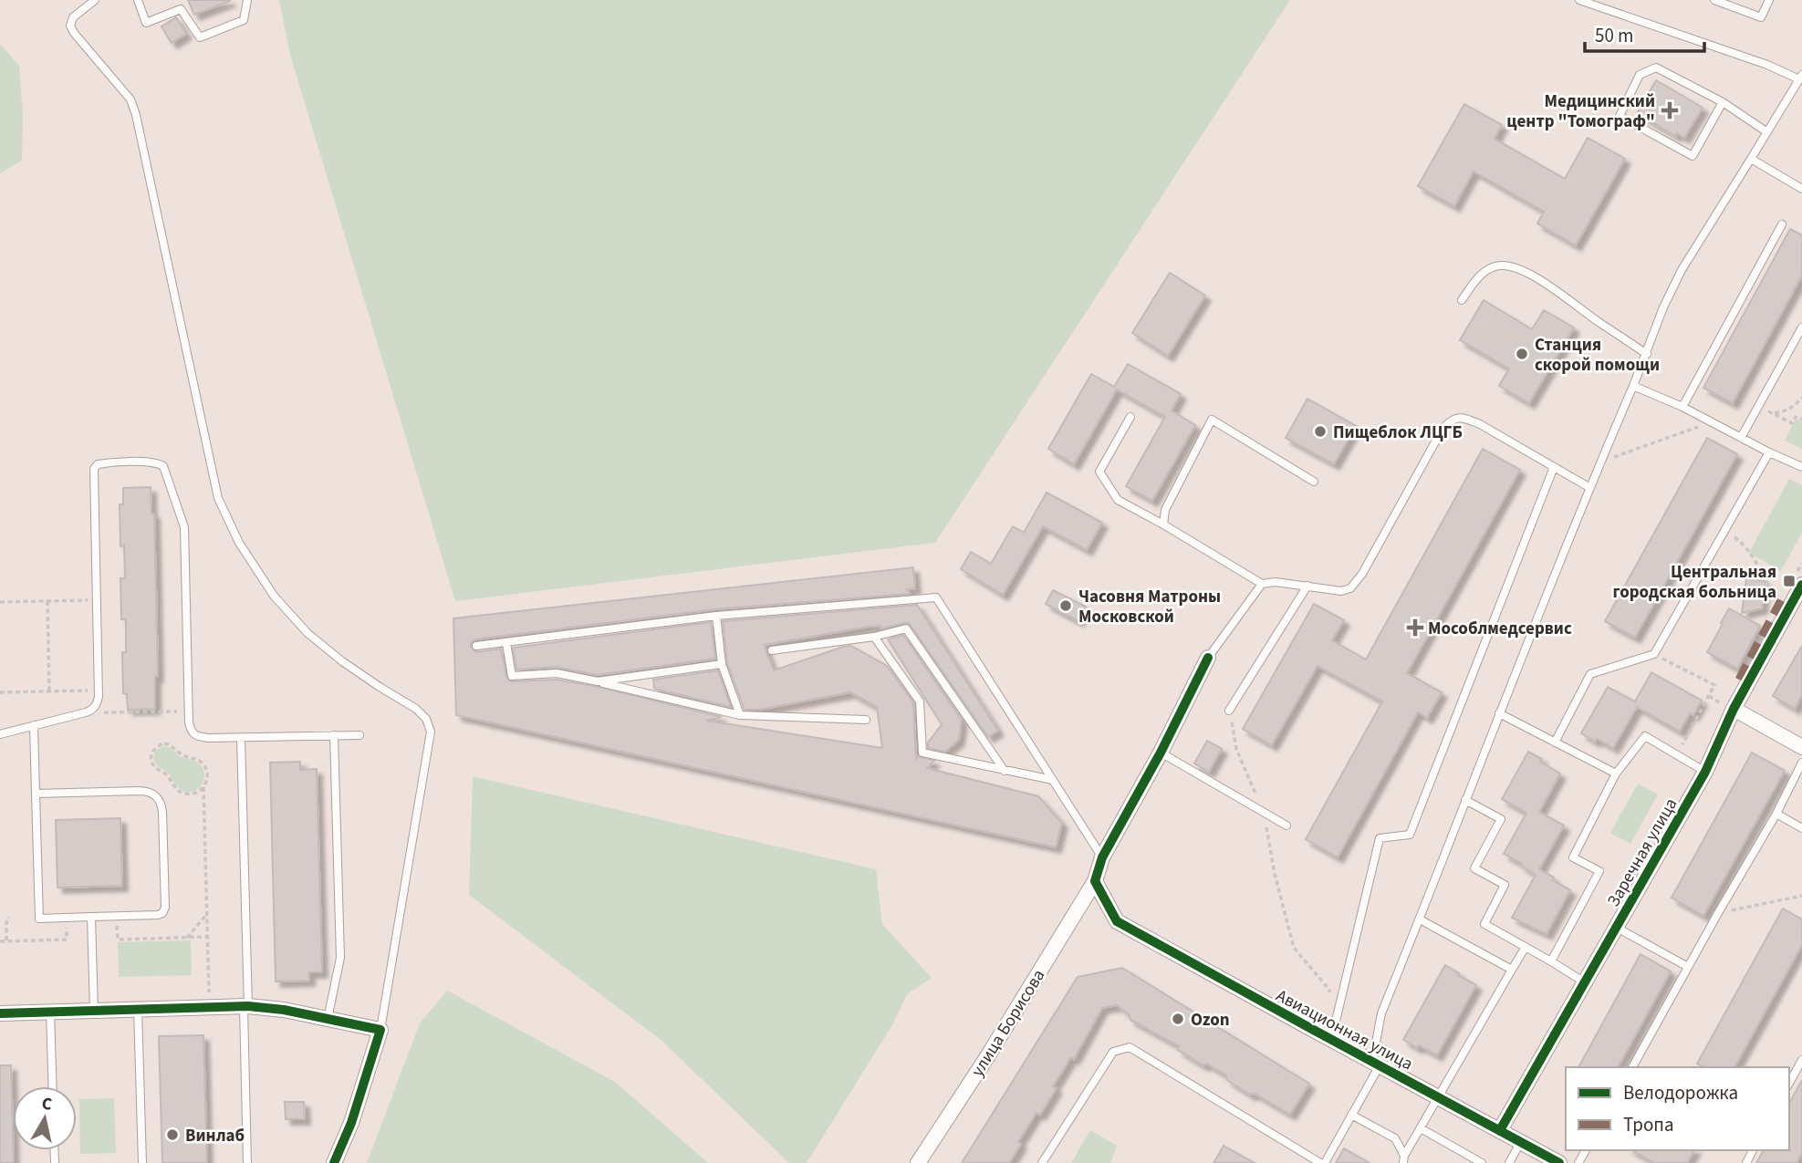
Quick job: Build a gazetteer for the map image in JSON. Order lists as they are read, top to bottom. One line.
{"streets":{"street":["Заречная улица","улица Борисова","Авиационная улица"]},"crossings":[["Заречная улица","Авиационная улица"],["улица Борисова","Авиационная улица"]],"places":{"health":["Медицинский центр \"Томограф\"","Мособлмедсервис"],"other":["Станция скорой помощи","Пищеблок ЛЦГБ","Часовня Матроны Московской","Ozon","Винлаб"],"transit":["Центральная городская больница"]},"legend":["Велодорожка","Тропа"],"scale_bar":"50 m","north":"top"}
